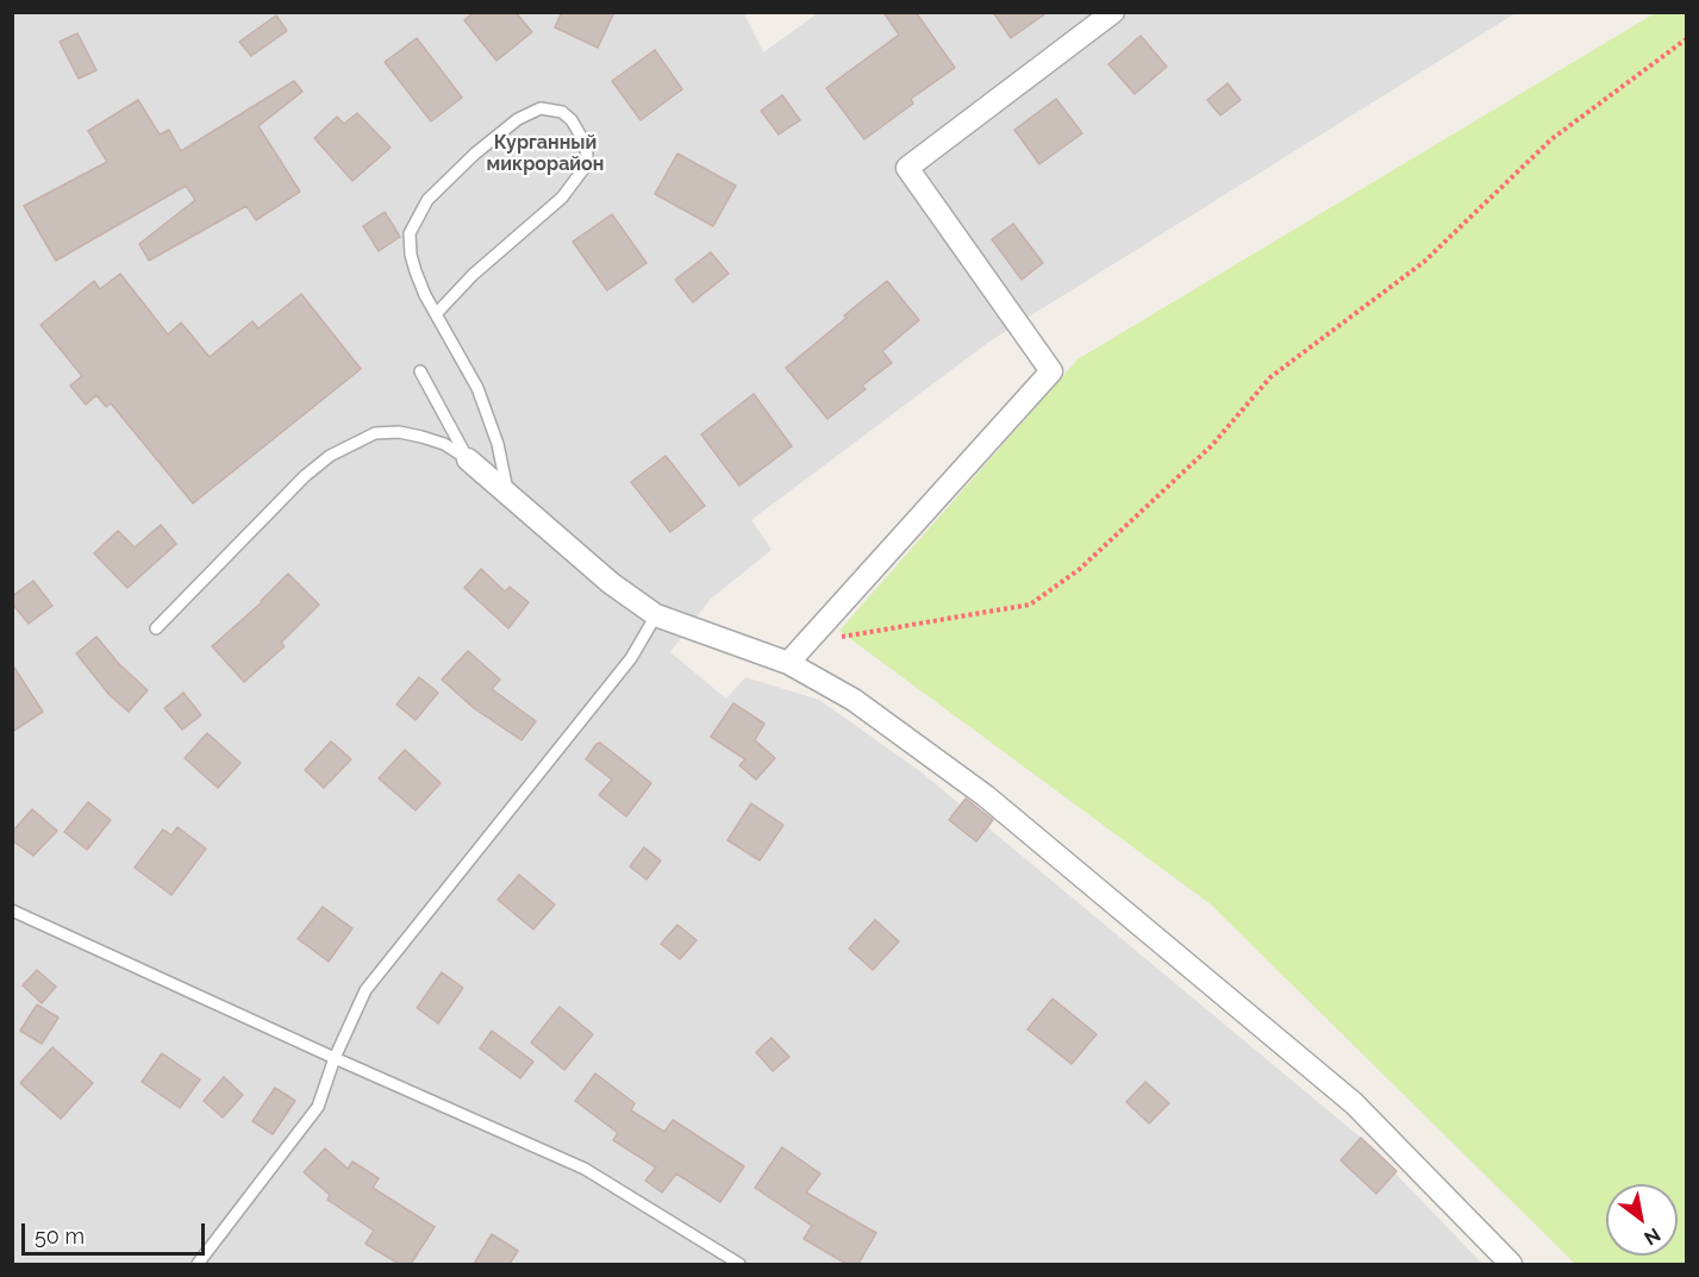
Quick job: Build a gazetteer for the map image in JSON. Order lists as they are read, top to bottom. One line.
{"districts":["Курганный микрорайон"],"scale_bar":"50 m","north":"bottom right"}
